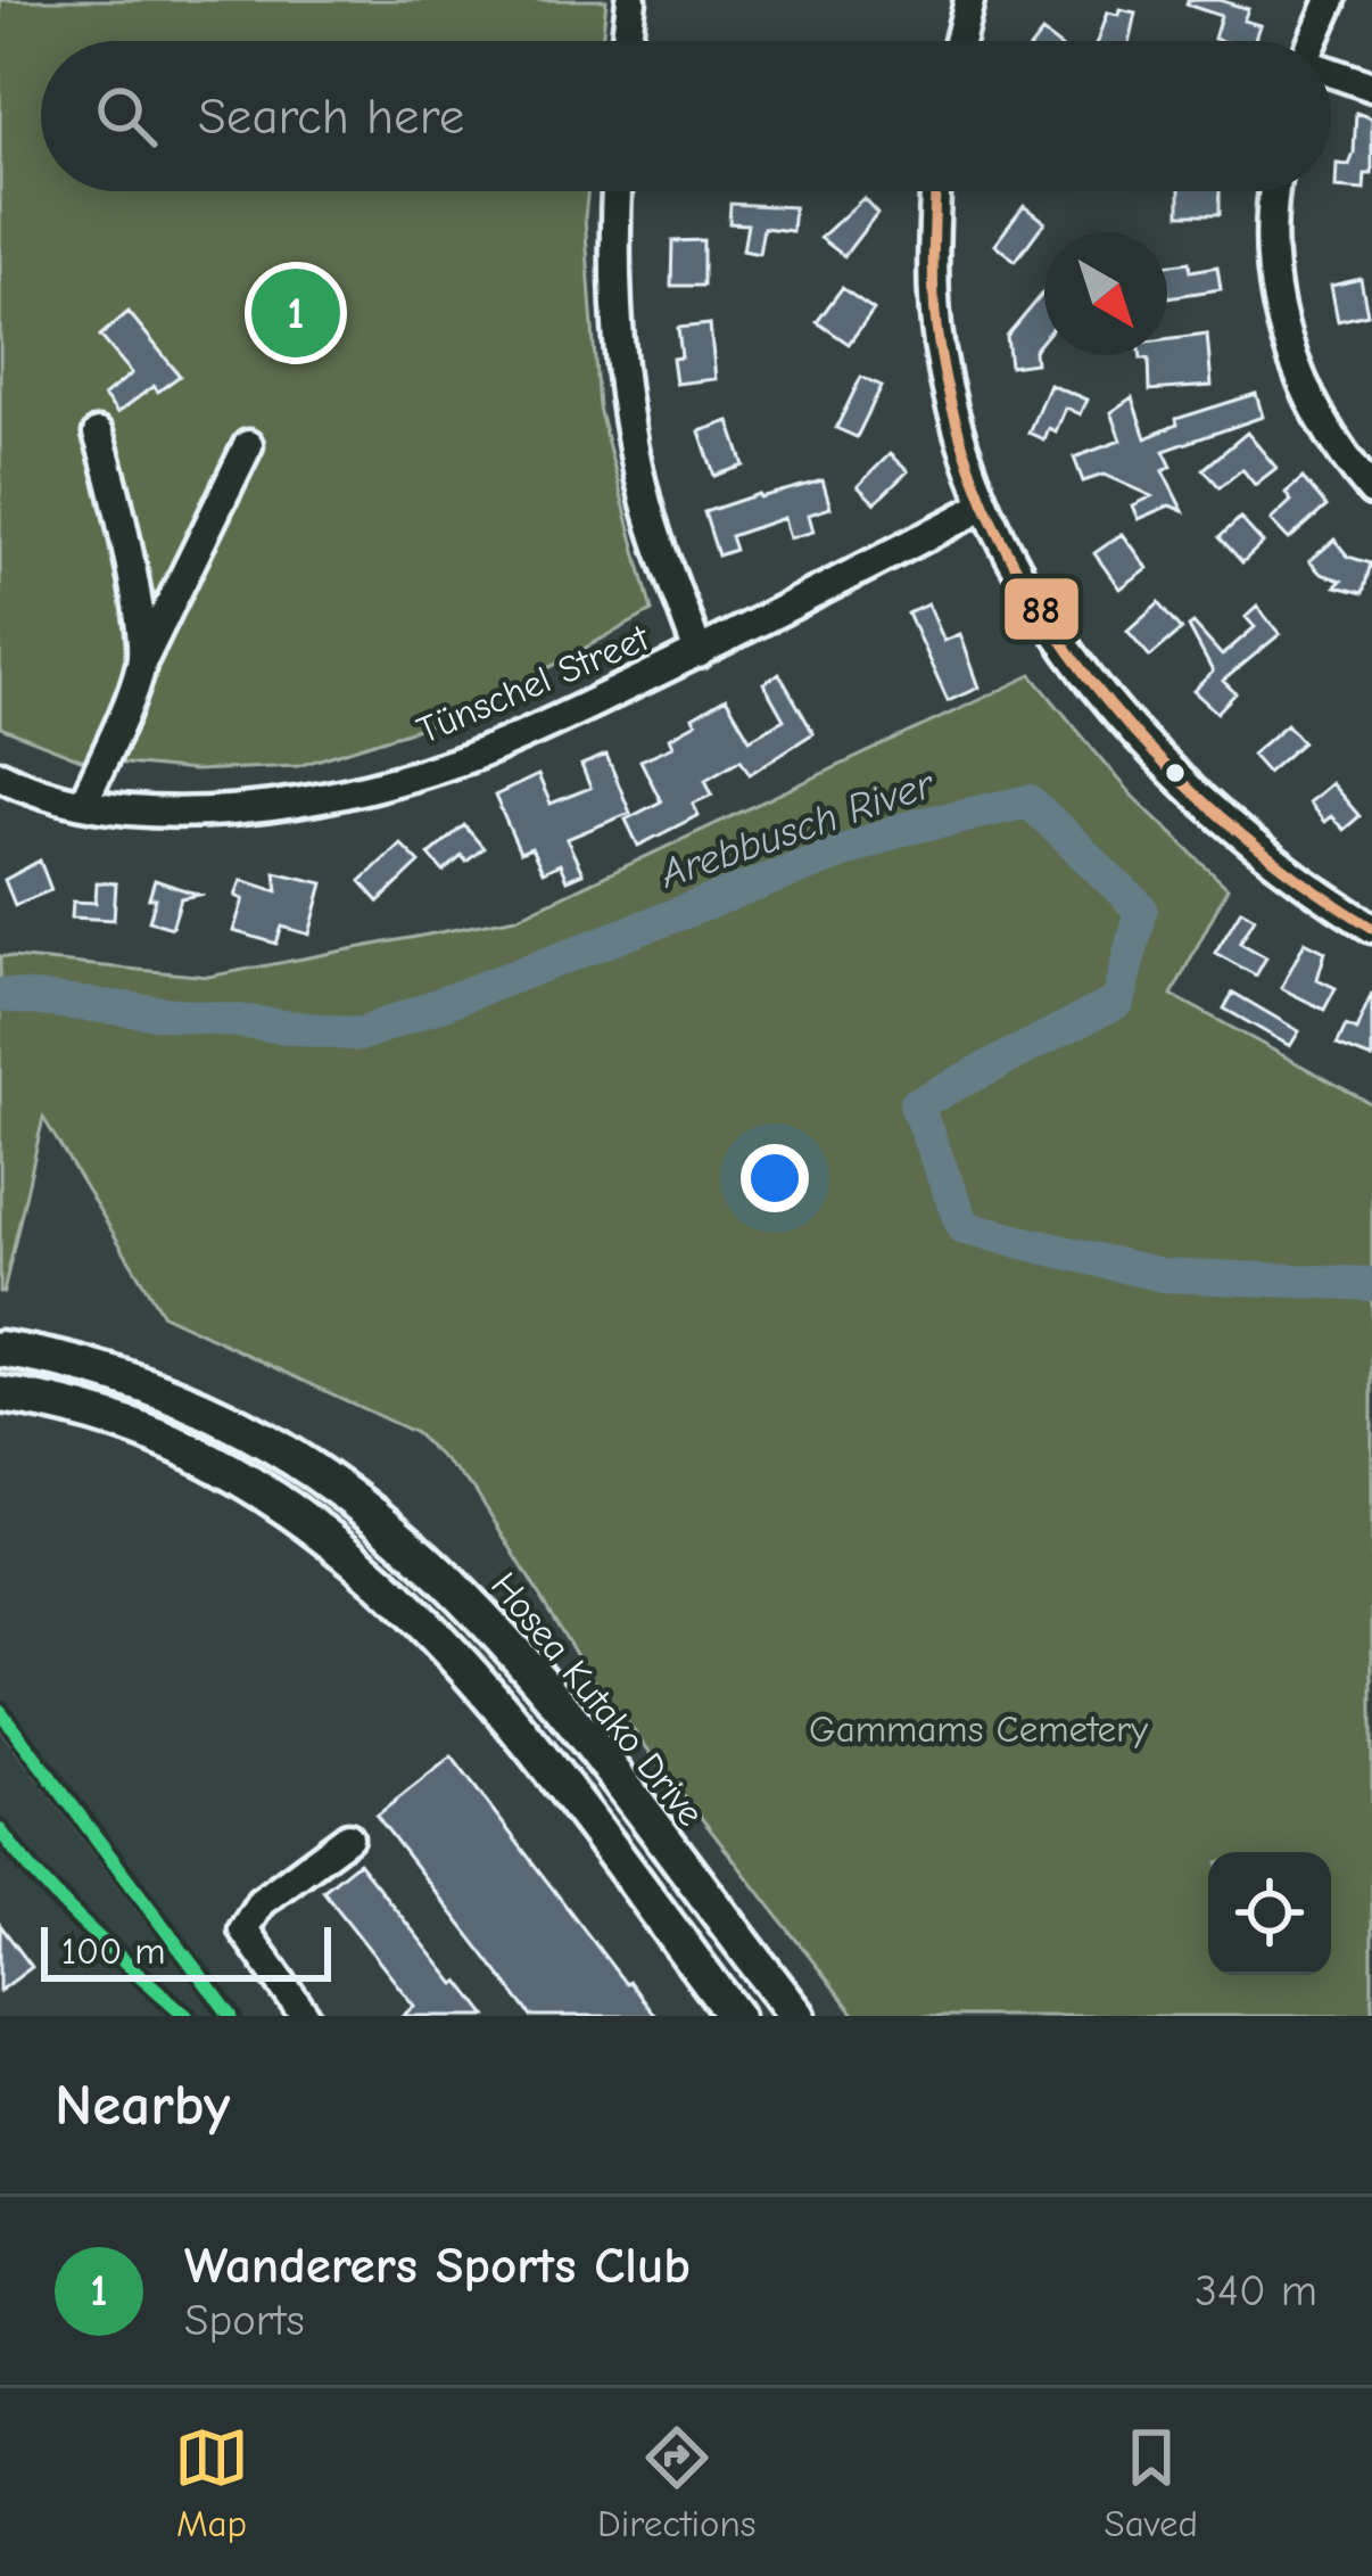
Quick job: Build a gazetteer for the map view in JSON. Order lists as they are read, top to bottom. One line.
{"streets":{"main road":["Hosea Kutako Drive"],"street":["Tünschel Street"]},"water":["Arebbusch River"],"parks":["Gammams Cemetery"],"lines":["transit line 88"],"scale_bar":"100 m","north":"bottom right","page":{"search":"Search here","pins":"1","scale":"100 m","heading":"Nearby","list":[{"mark":"1","name":"Wanderers Sports Club","note":"Sports","value":"340 m"}],"nav":["Map","Directions","Saved"]}}
